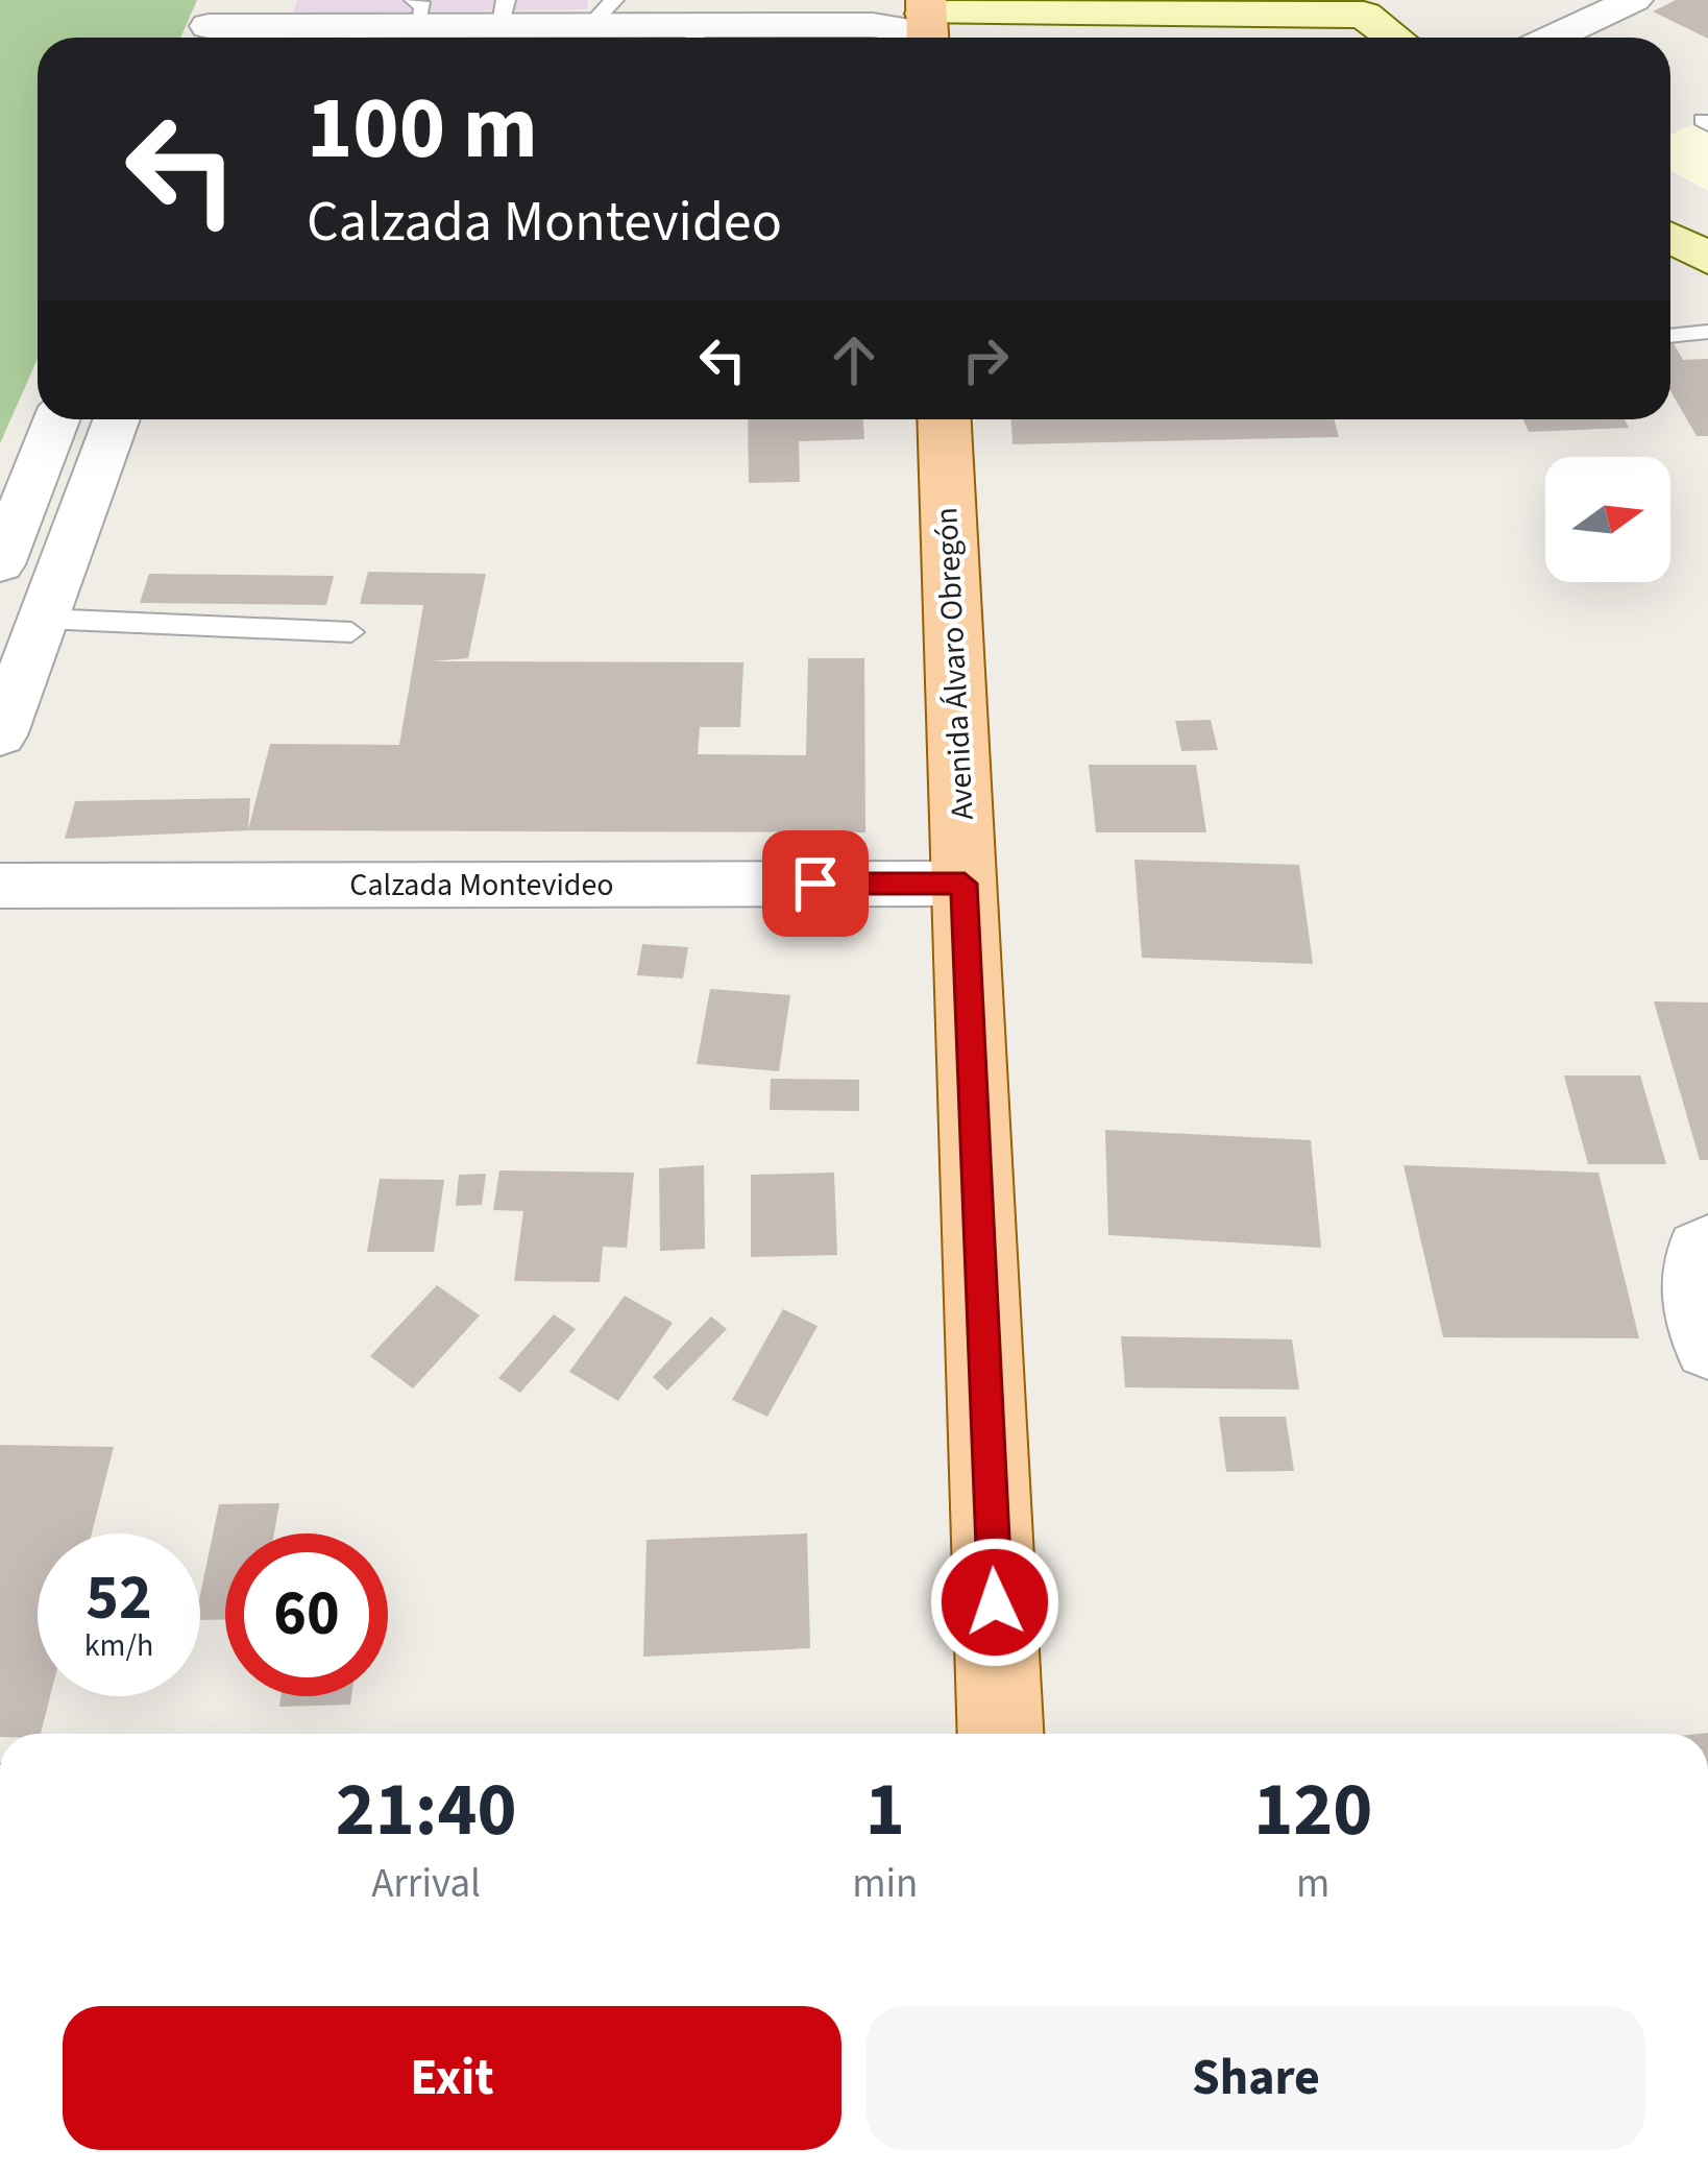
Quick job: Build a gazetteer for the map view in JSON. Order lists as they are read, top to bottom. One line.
{"streets":{"main road":["Avenida Álvaro Obregón"],"street":["Calzada Montevideo"]},"crossings":[["Avenida Álvaro Obregón","Calzada Montevideo"]],"north":"right","page":{"turn":["100 m","Calzada Montevideo"],"speed":"52 km/h","limit":"60","eta":["21:40","Arrival","1","min","120","m"],"buttons":["Exit","Share"]}}
